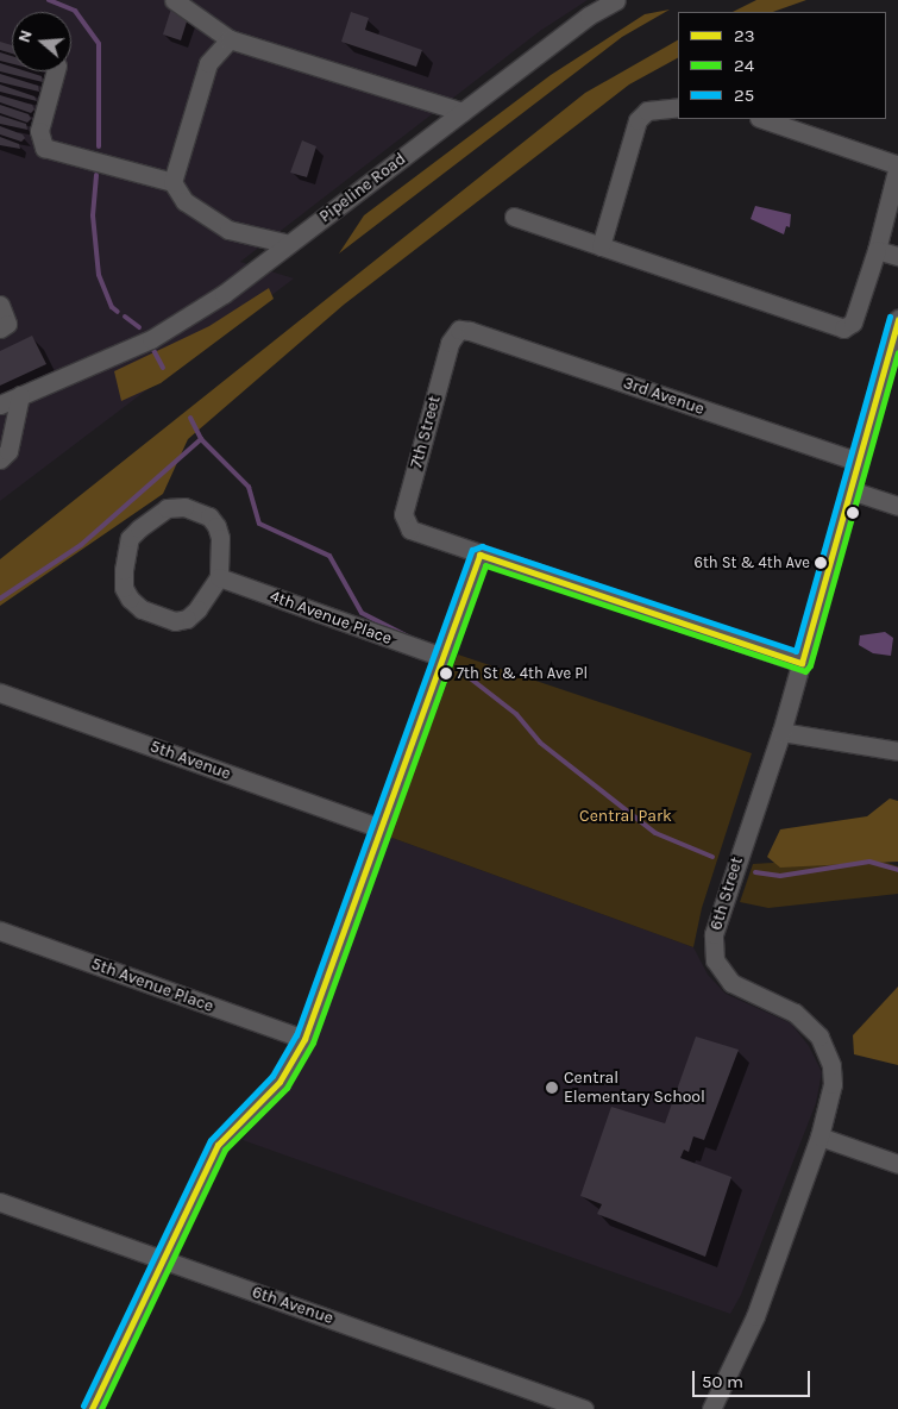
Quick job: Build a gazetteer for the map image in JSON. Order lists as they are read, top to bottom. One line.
{"streets":{"street":["Pipeline Road","3rd Avenue","7th Street","4th Avenue Place","5th Avenue","6th Street","5th Avenue Place","6th Avenue"]},"crossings":[["3rd Avenue","7th Street"],["3rd Avenue","6th Street"]],"parks":["Central Park"],"places":["6th St & 4th Ave","7th St & 4th Ave Pl","Central Elementary School"],"lines":["transit line 25","transit line 23","transit line 24"],"legend":["23","24","25"],"scale_bar":"50 m","north":"left"}
